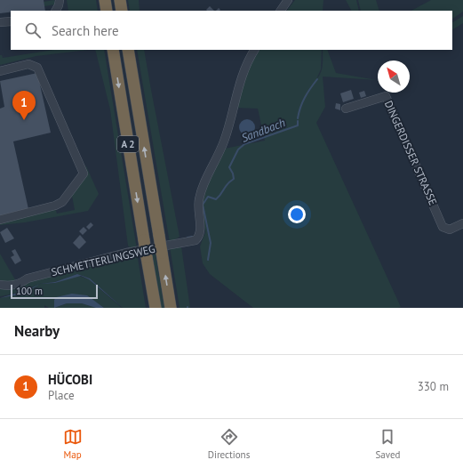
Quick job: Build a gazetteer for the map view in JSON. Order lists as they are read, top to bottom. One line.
{"streets":{"highway":["A 2"],"street":["DINGERDISSER STRASSE","SCHMETTERLINGSWEG"]},"water":["Sandbach"],"scale_bar":"100 m","north":"top left","page":{"search":"Search here","pins":"1","scale":"100 m","heading":"Nearby","list":[{"mark":"1","name":"HÜCOBI","note":"Place","value":"330 m"}],"nav":["Map","Directions","Saved"]}}
